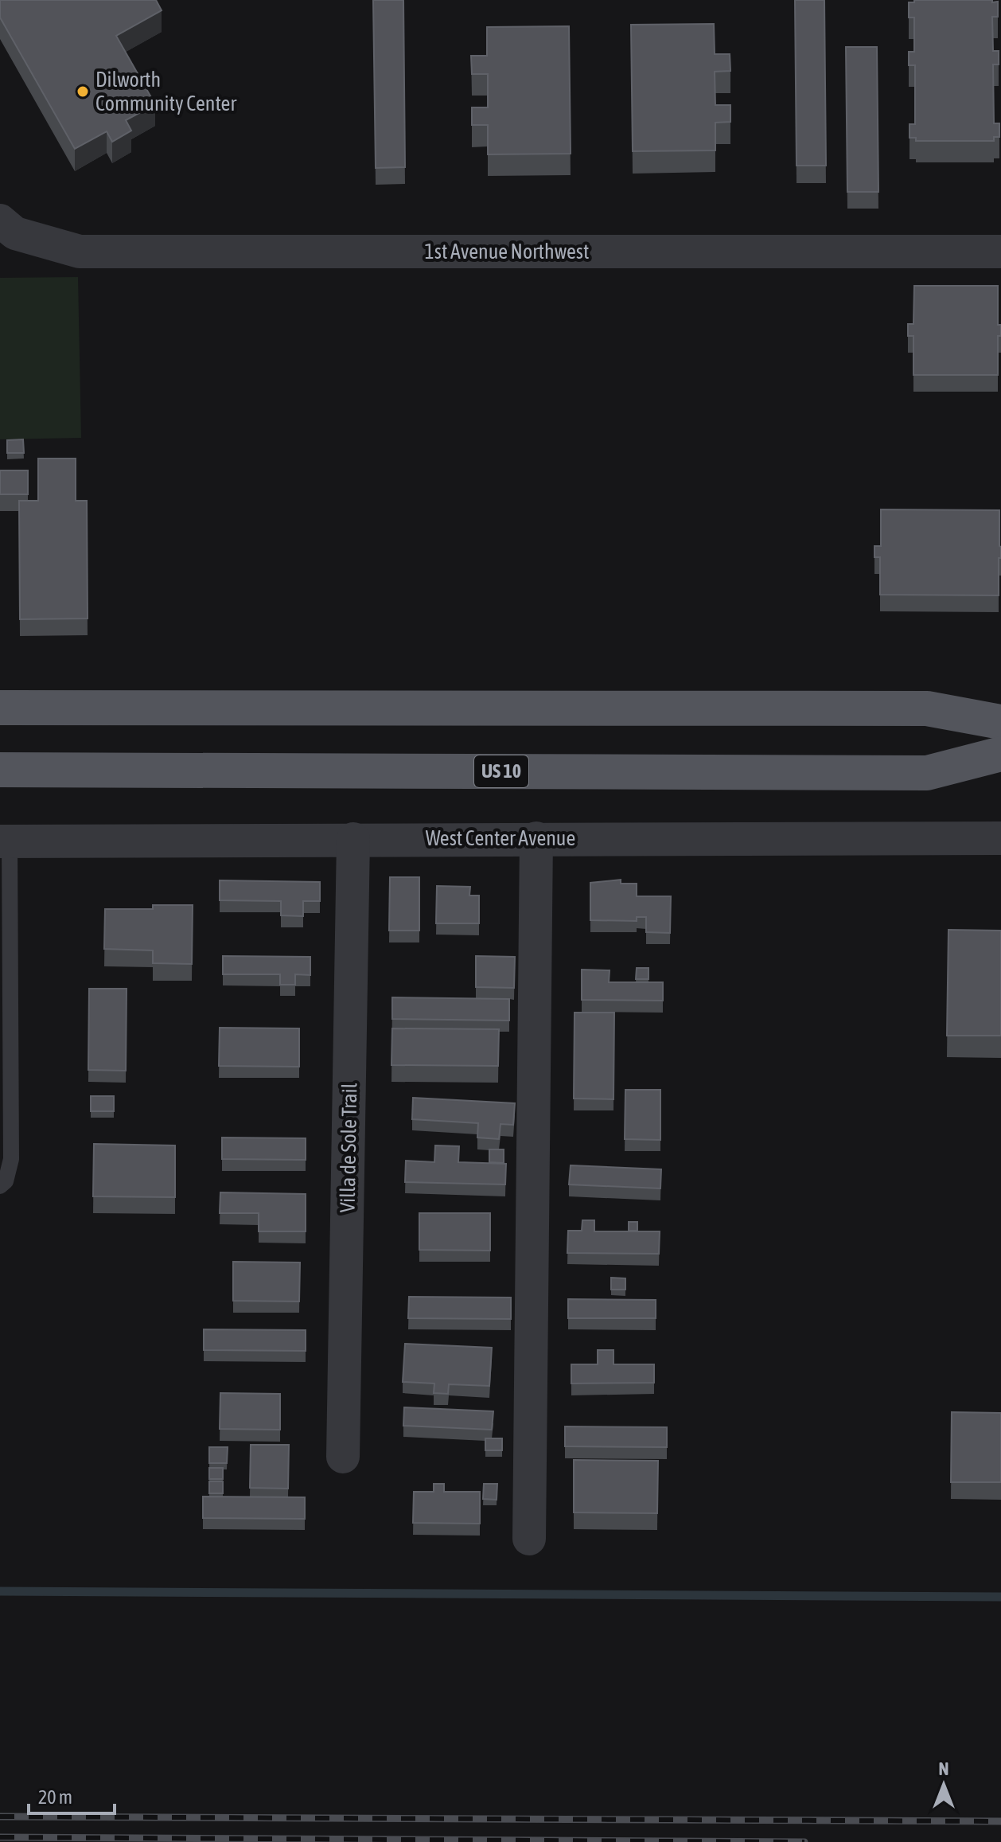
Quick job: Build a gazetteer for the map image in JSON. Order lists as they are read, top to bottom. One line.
{"streets":{"main road":["US 10"],"street":["1st Avenue Northwest","West Center Avenue","Villa de Sole Trail"]},"crossings":[["West Center Avenue","Villa de Sole Trail"]],"places":["Dilworth Community Center"],"scale_bar":"20 m","north":"top"}
